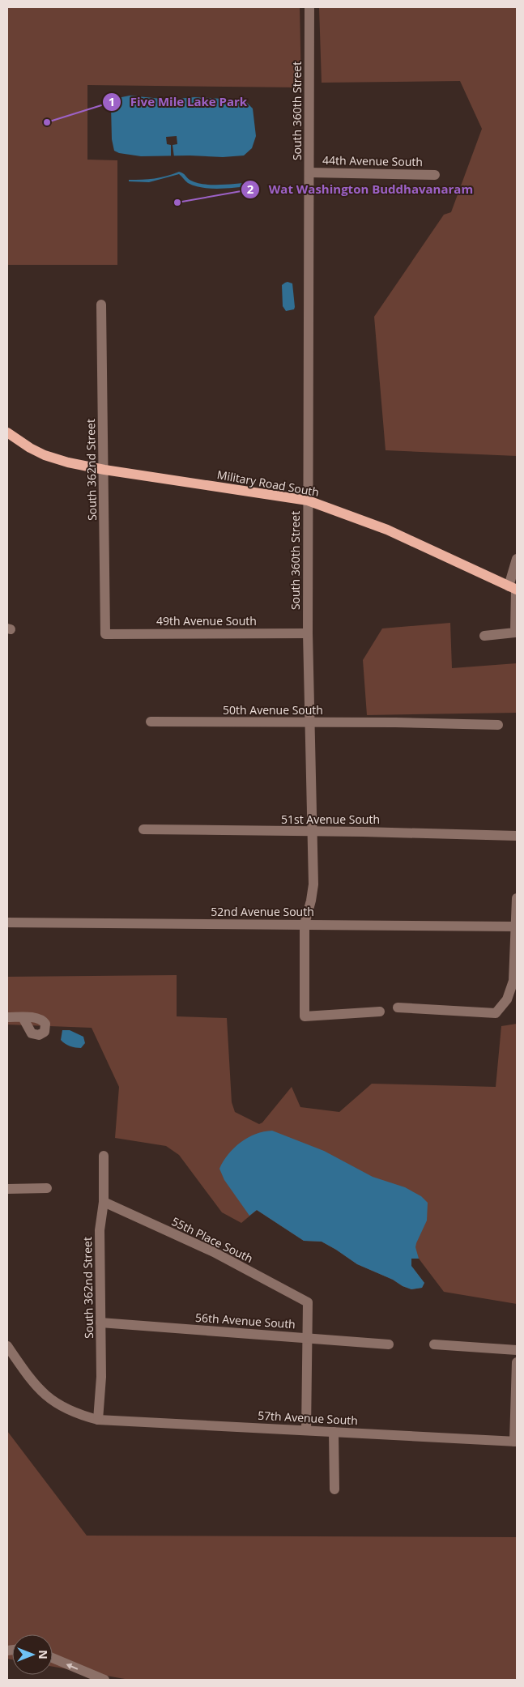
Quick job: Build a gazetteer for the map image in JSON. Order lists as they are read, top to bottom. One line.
{"streets":{"main road":["Military Road South"],"street":["South 360th Street","44th Avenue South","South 362nd Street","49th Avenue South","50th Avenue South","51st Avenue South","52nd Avenue South","55th Place South","56th Avenue South","57th Avenue South"]},"crossings":[["South 360th Street","44th Avenue South"],["South 360th Street","Military Road South"],["South 360th Street","49th Avenue South"],["South 360th Street","50th Avenue South"],["South 360th Street","51st Avenue South"],["South 360th Street","52nd Avenue South"],["South 362nd Street","Military Road South"],["South 362nd Street","49th Avenue South"],["South 362nd Street","55th Place South"],["South 362nd Street","56th Avenue South"],["South 362nd Street","57th Avenue South"],["55th Place South","56th Avenue South"]],"places":["Five Mile Lake Park","Wat Washington Buddhavanaram"],"north":"right"}
